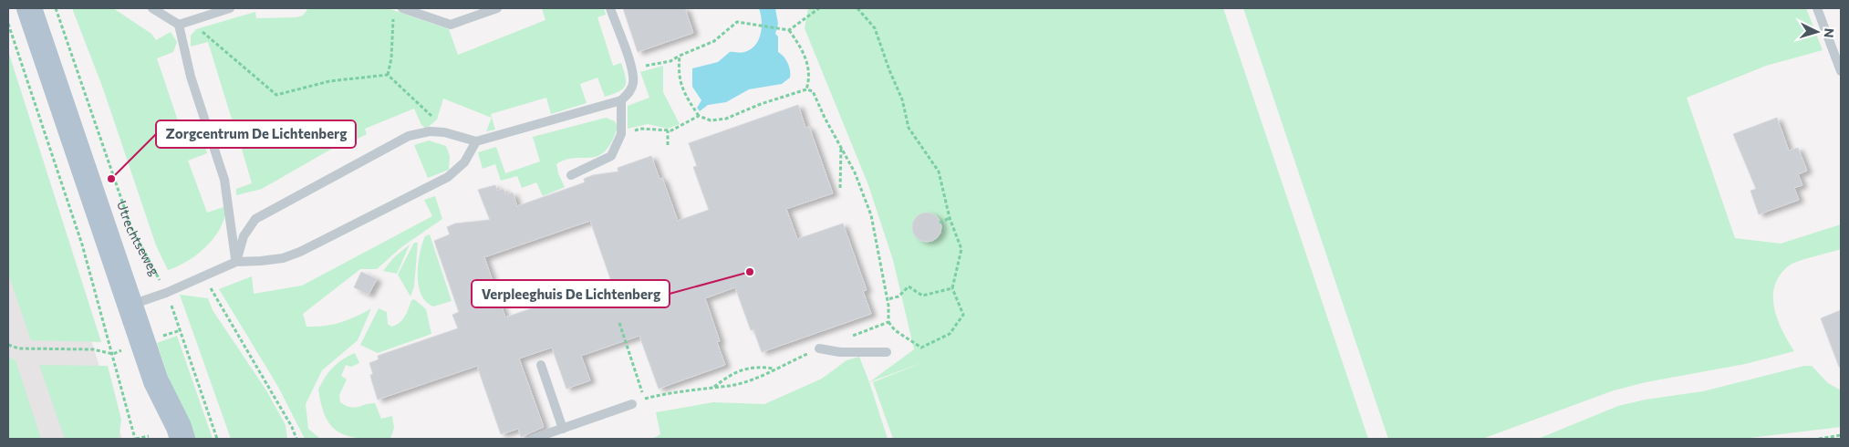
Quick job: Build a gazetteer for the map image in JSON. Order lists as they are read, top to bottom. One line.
{"streets":{"main road":["Utrechtseweg"]},"places":["Zorgcentrum De Lichtenberg","Verpleeghuis De Lichtenberg"],"north":"right"}
